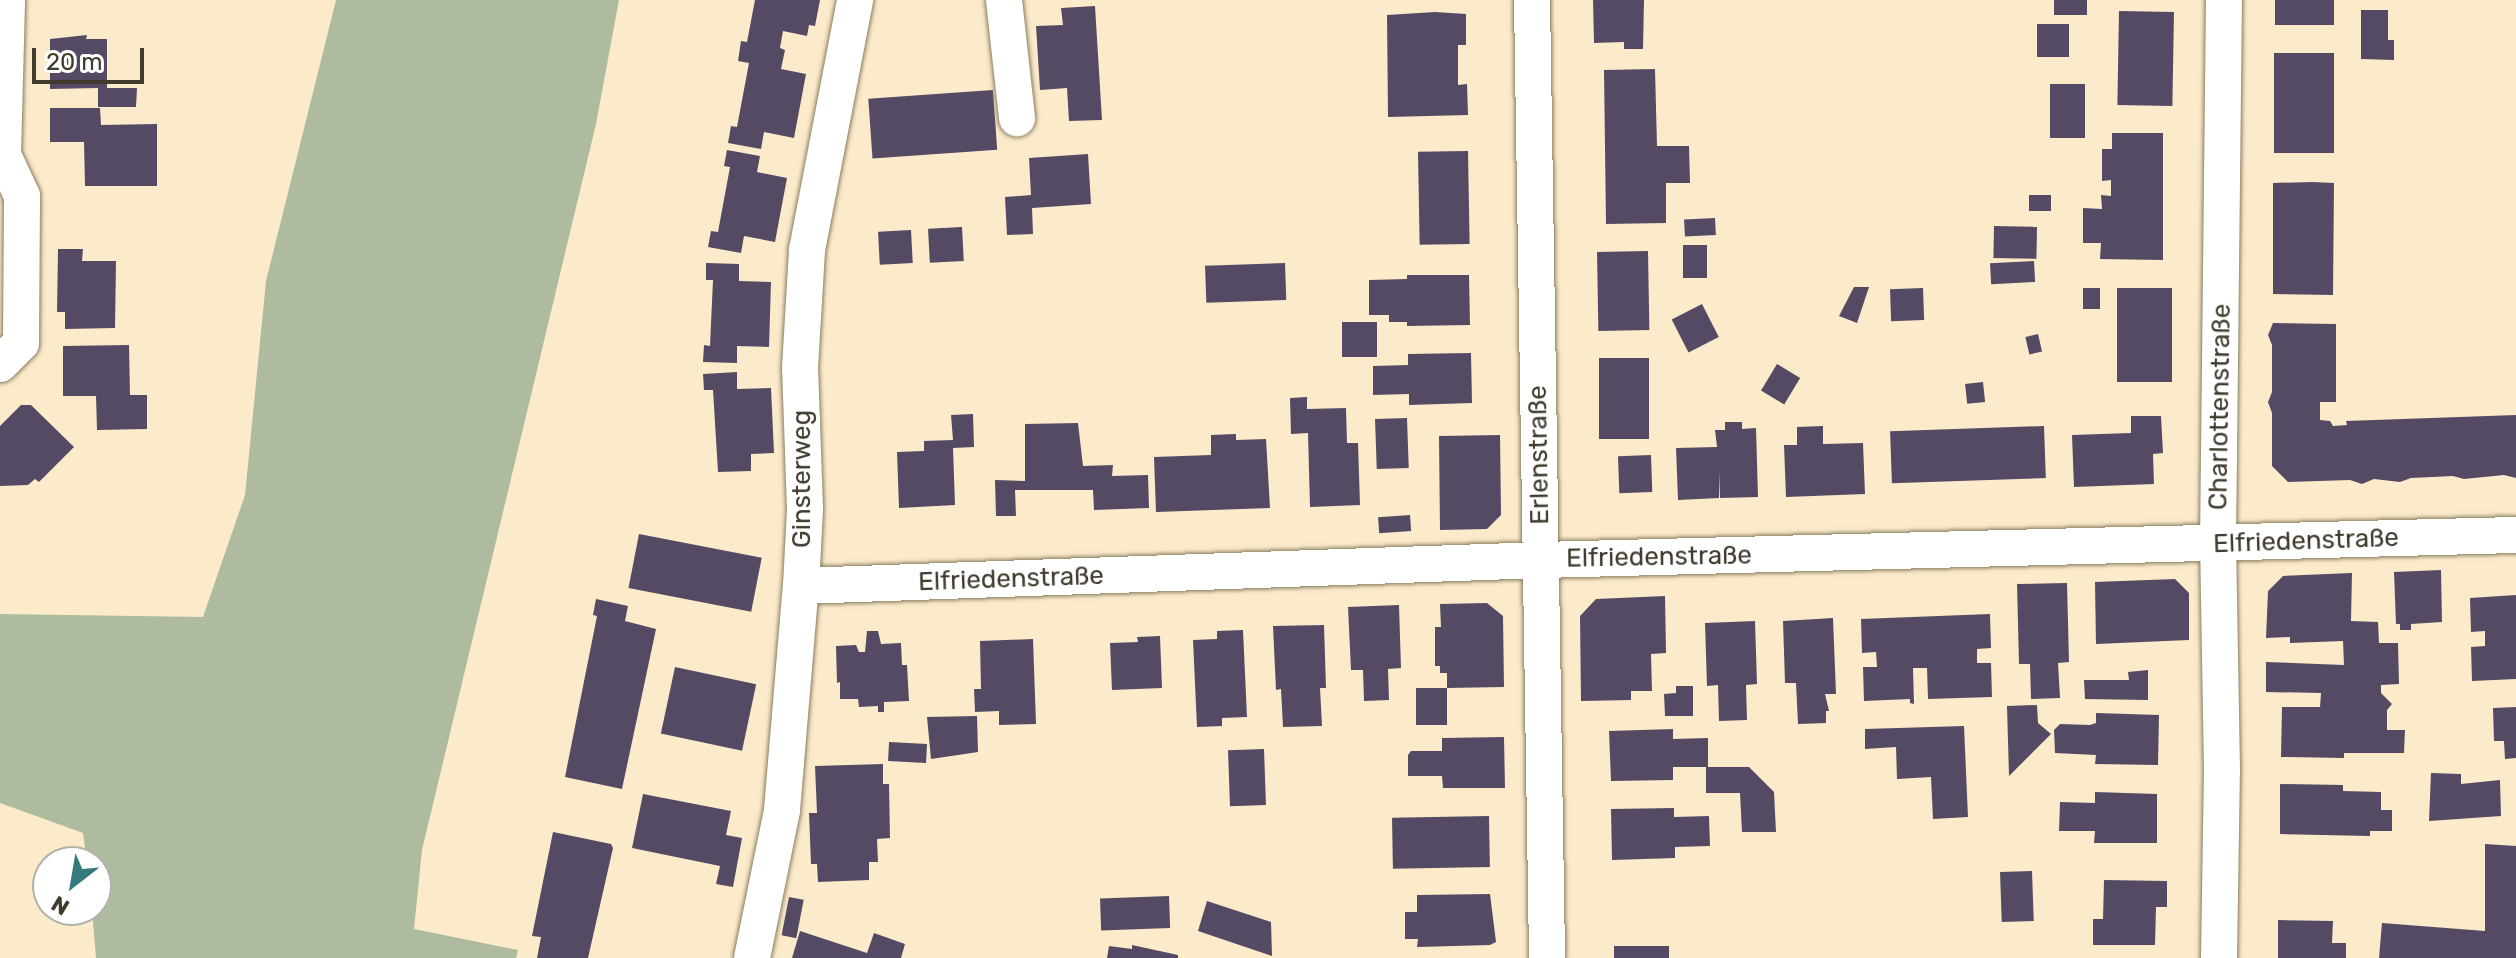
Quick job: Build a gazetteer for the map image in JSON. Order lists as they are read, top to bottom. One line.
{"streets":{"street":["Charlottenstraße","Erlenstraße","Ginsterweg","Elfriedenstraße"]},"crossings":[["Charlottenstraße","Elfriedenstraße"],["Erlenstraße","Elfriedenstraße"],["Ginsterweg","Elfriedenstraße"]],"scale_bar":"20 m","north":"bottom left"}
